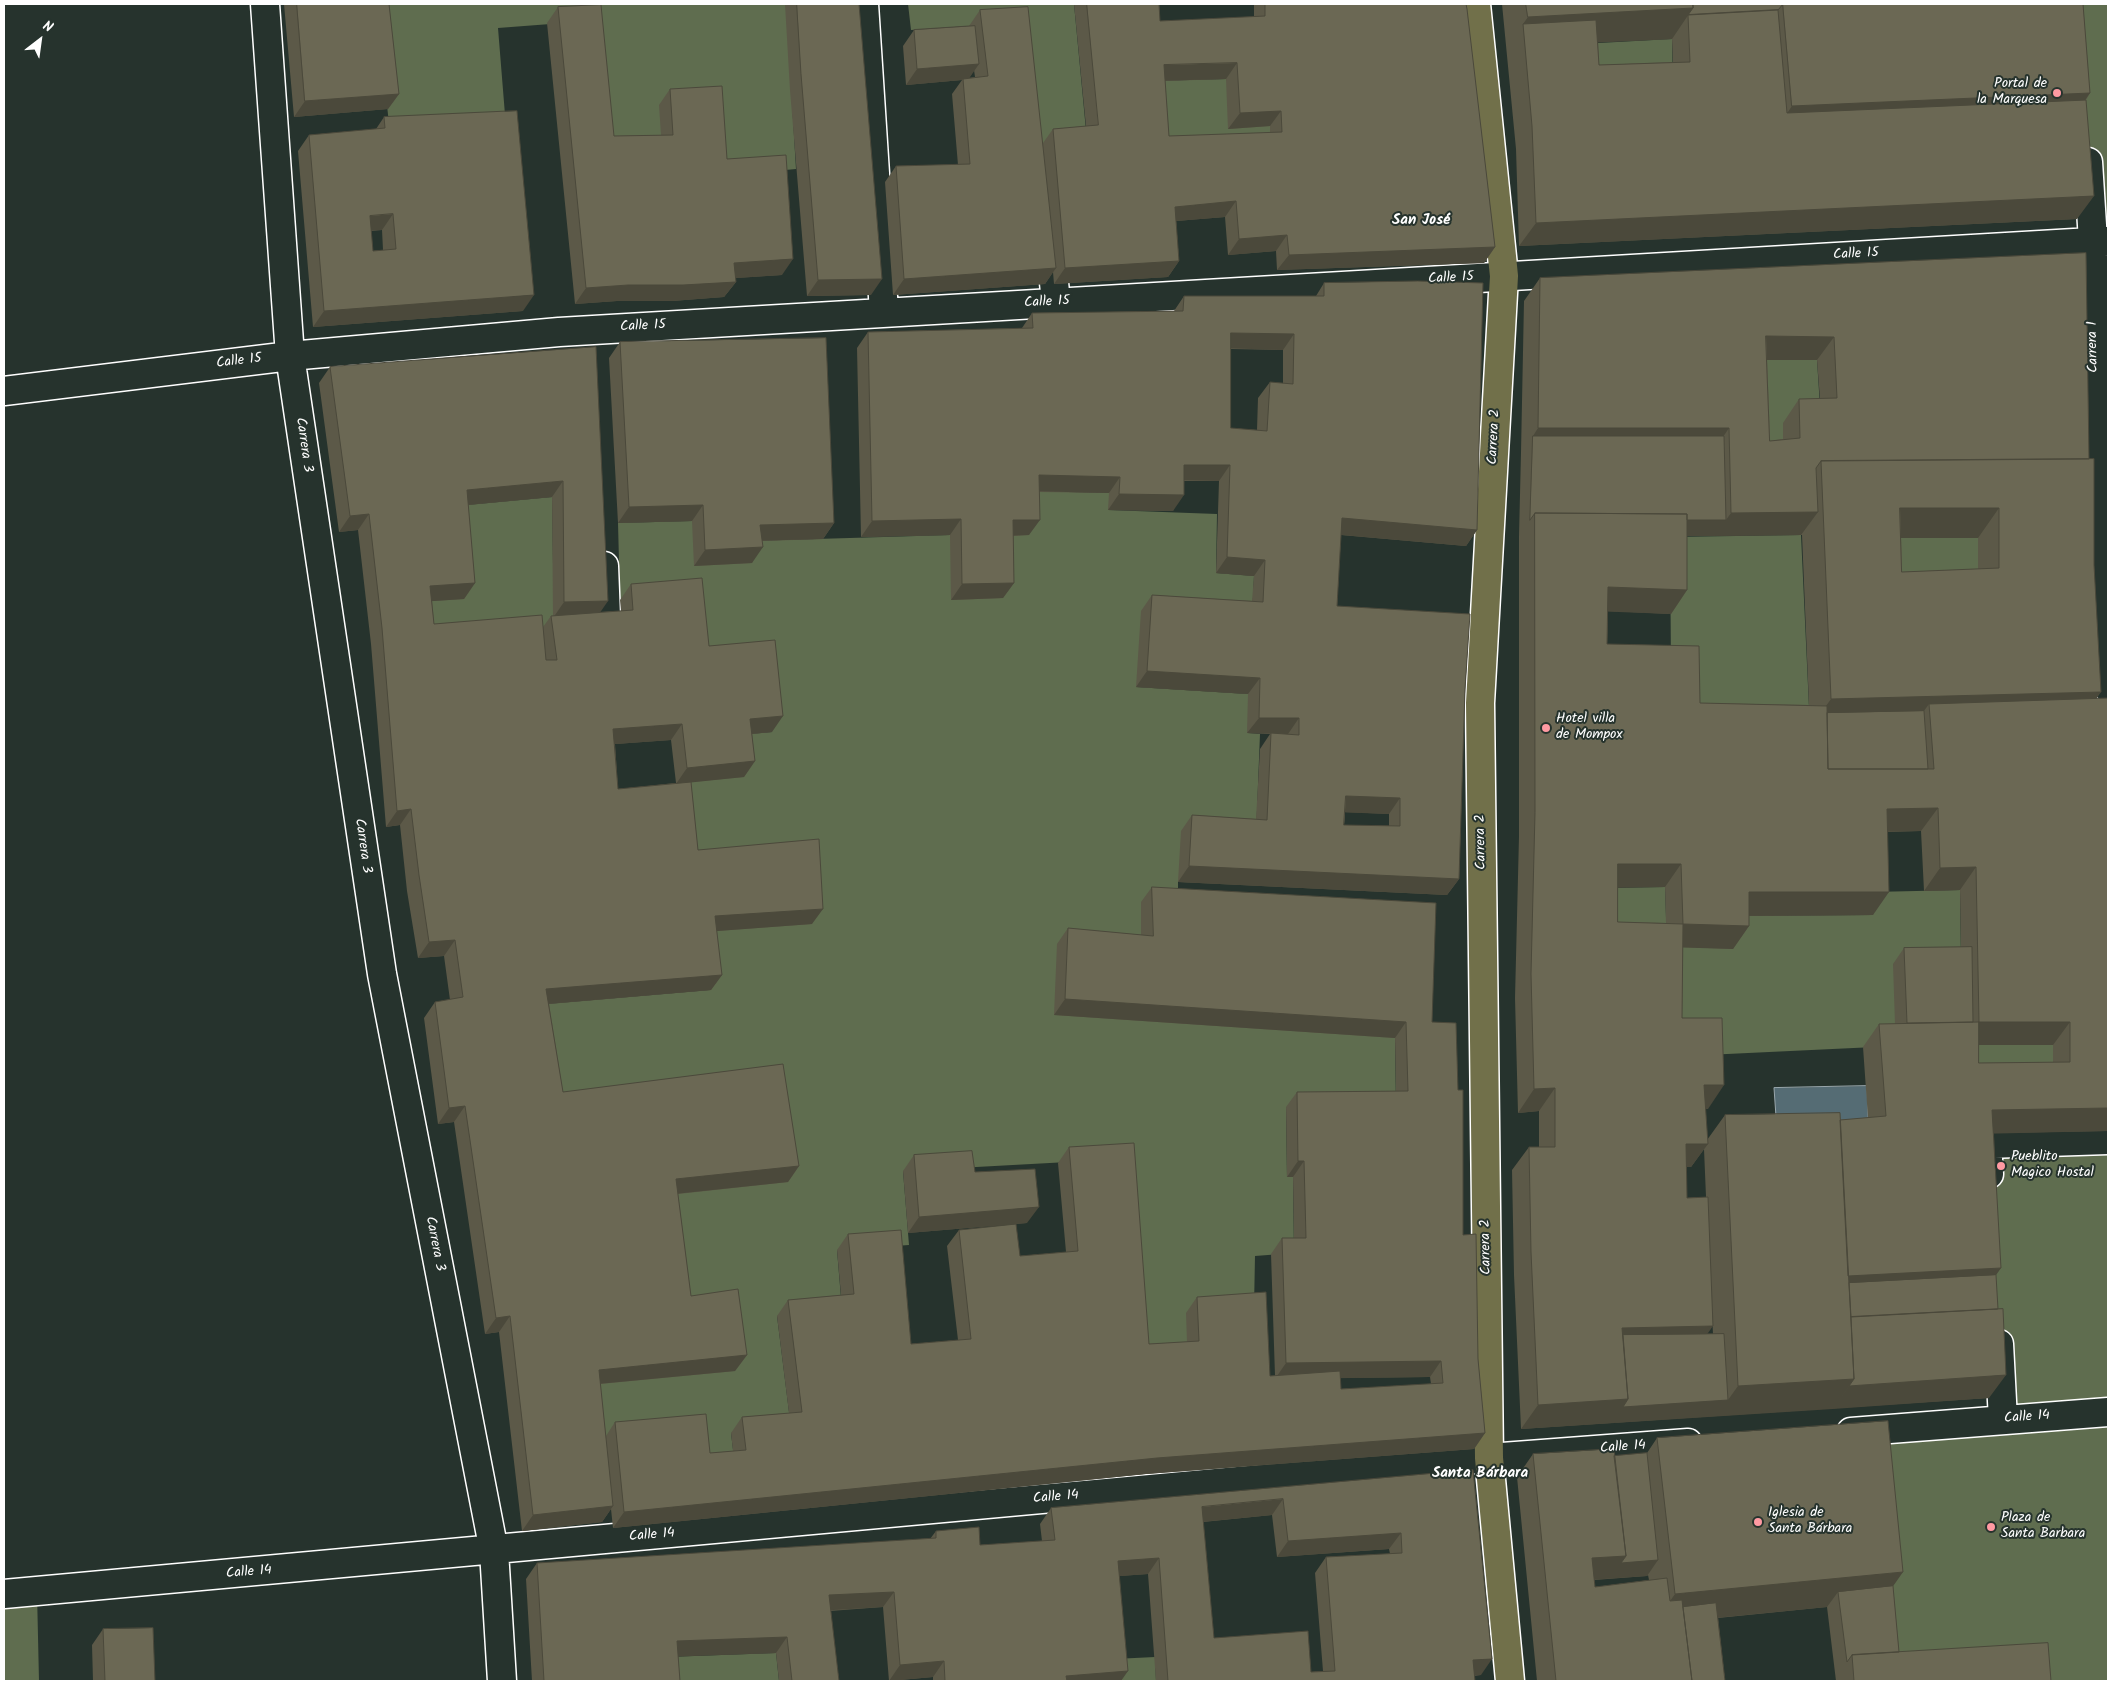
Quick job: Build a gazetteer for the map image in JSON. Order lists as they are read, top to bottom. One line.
{"streets":{"main road":["Carrera 2"],"street":["Calle 15","Carrera 1","Carrera 3","Calle 14"]},"crossings":[["Calle 15","Carrera 1"],["Calle 15","Carrera 2"],["Calle 15","Carrera 3"],["Carrera 2","Calle 14"],["Carrera 3","Calle 14"]],"districts":["San José","Santa Bárbara"],"places":["Portal de la Marquesa","Hotel villa de Mompox","Pueblito Magico Hostal","Iglesia de Santa Bárbara","Plaza de Santa Barbara"],"north":"top right"}
